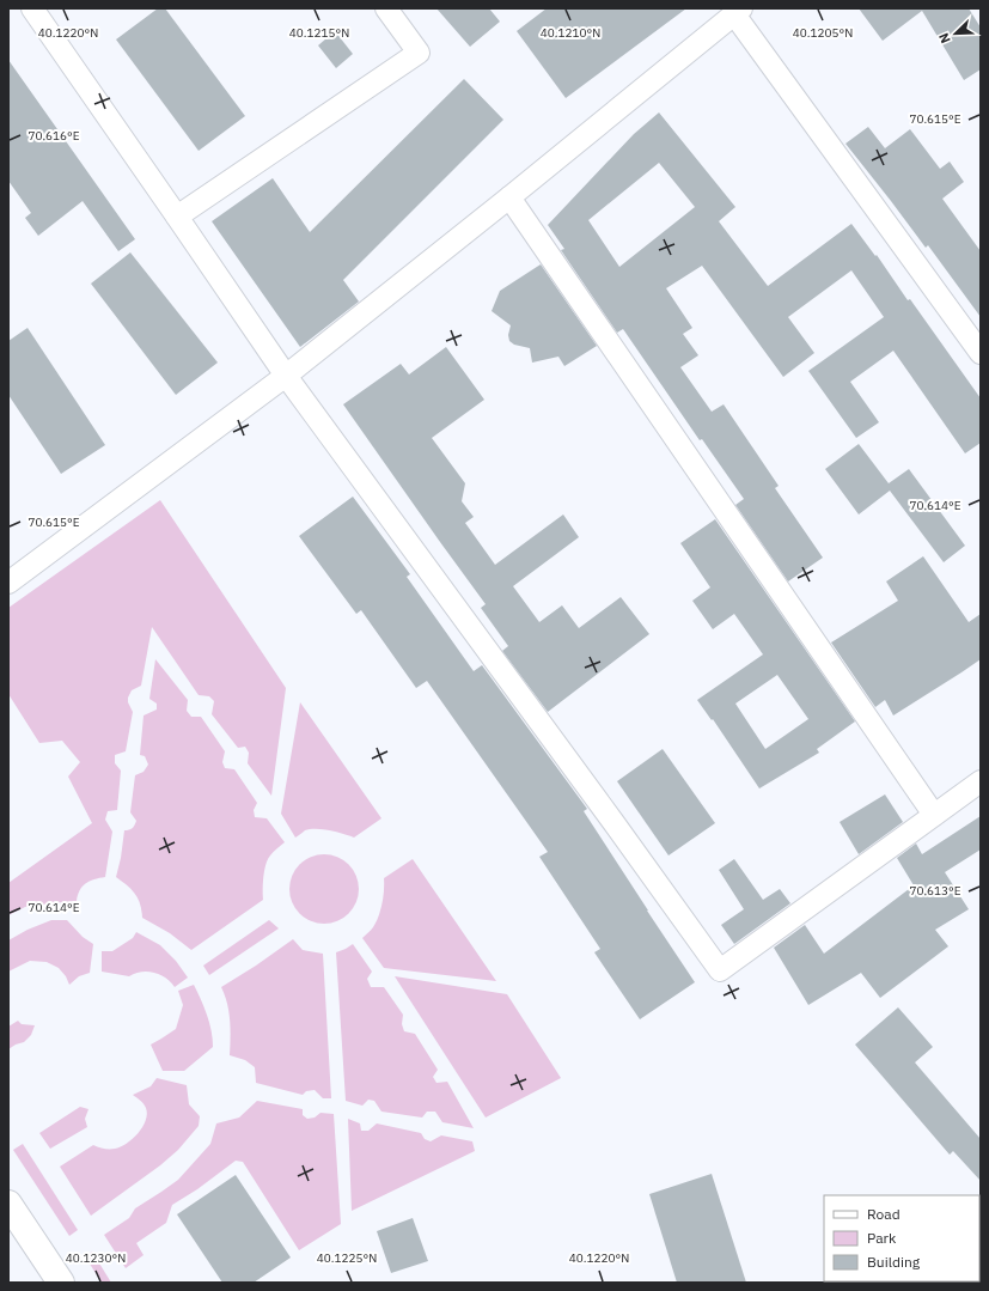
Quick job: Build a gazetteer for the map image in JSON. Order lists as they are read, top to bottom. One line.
{"legend":["Road","Park","Building"],"north":"bottom left","coordinates":["40.1220°N","40.1215°N","40.1210°N","40.1205°N","70.615°E","70.616°E","70.614°E","70.613°E","40.1230°N","40.1225°N"]}
